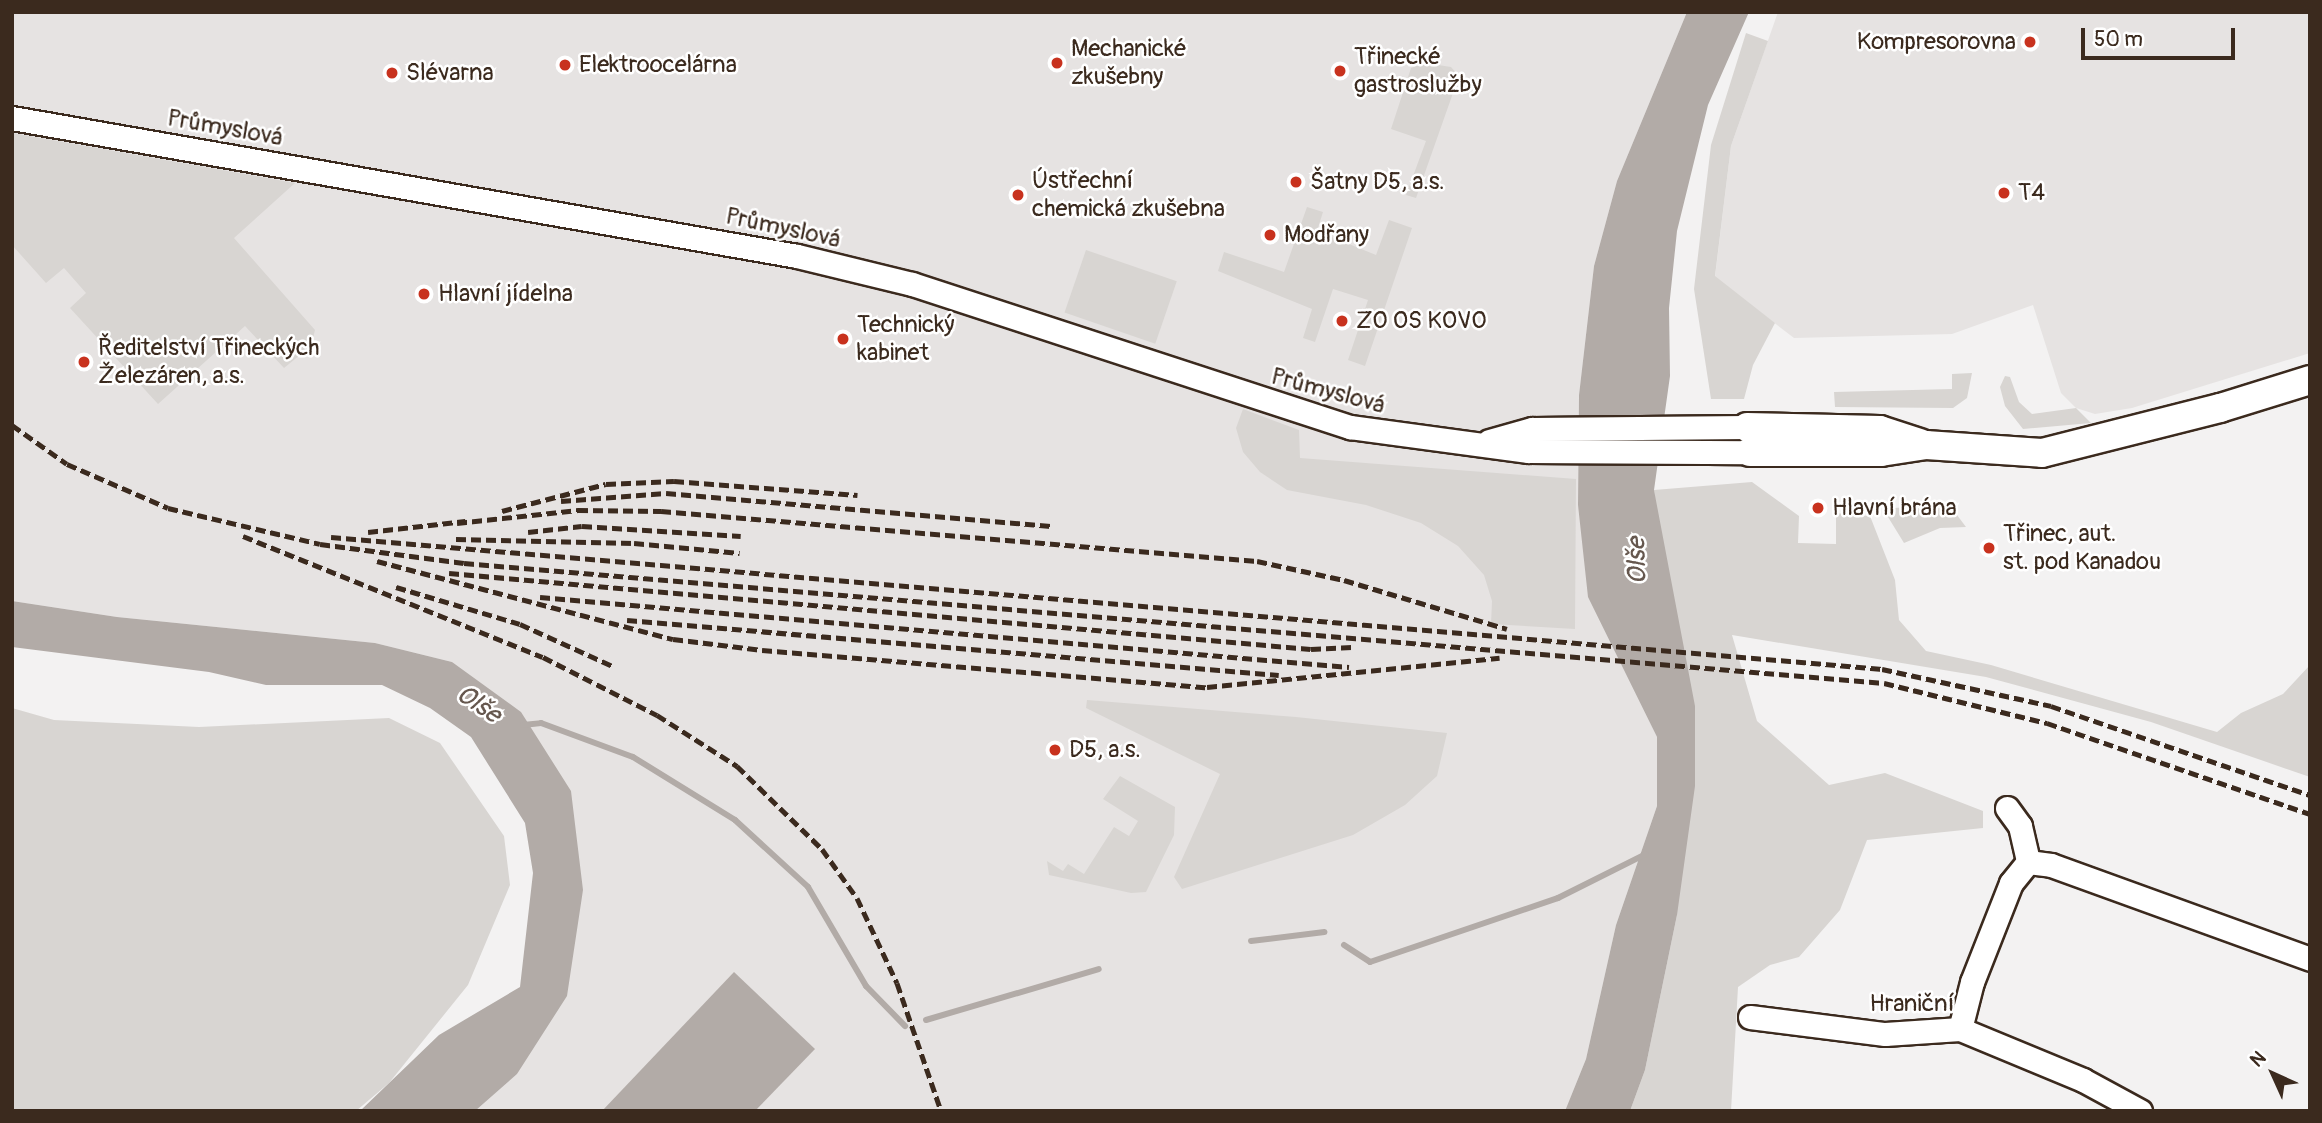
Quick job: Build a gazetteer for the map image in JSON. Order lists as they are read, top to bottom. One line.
{"streets":{"street":["Průmyslová","Hraniční"]},"water":["Olše"],"places":["Kompresorovna","Mechanické zkušebny","Elektroocelárna","Třinecké gastroslužby","Slévarna","Šatny D5, a.s.","T4","Ústřechní chemická zkušebna","Modřany","Hlavní jídelna","ZO OS KOVO","Technický kabinet","Ředitelství Třineckých Železáren, a.s.","Hlavní brána","Třinec, aut. st. pod Kanadou","D5, a.s."],"scale_bar":"50 m","north":"top left"}
